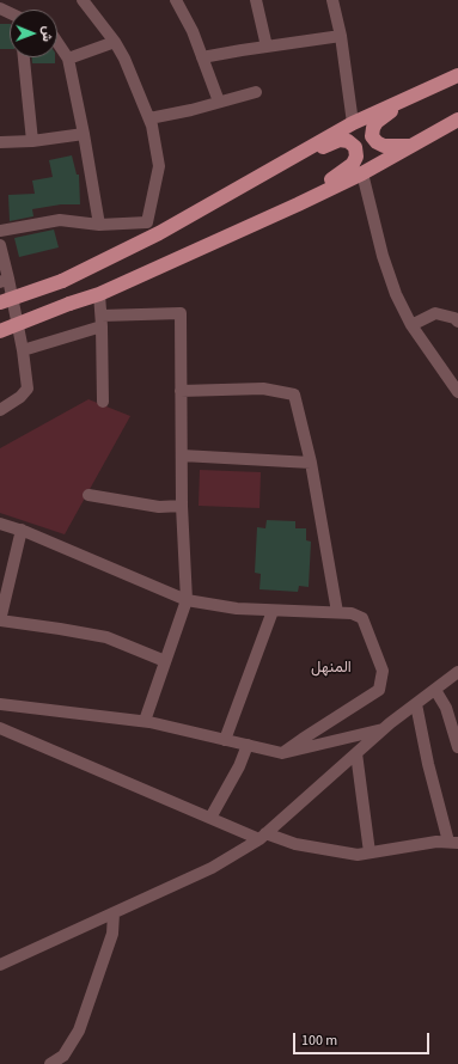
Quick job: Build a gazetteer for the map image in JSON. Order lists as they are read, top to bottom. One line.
{"districts":["المنهل"],"scale_bar":"100 m","north":"right"}
